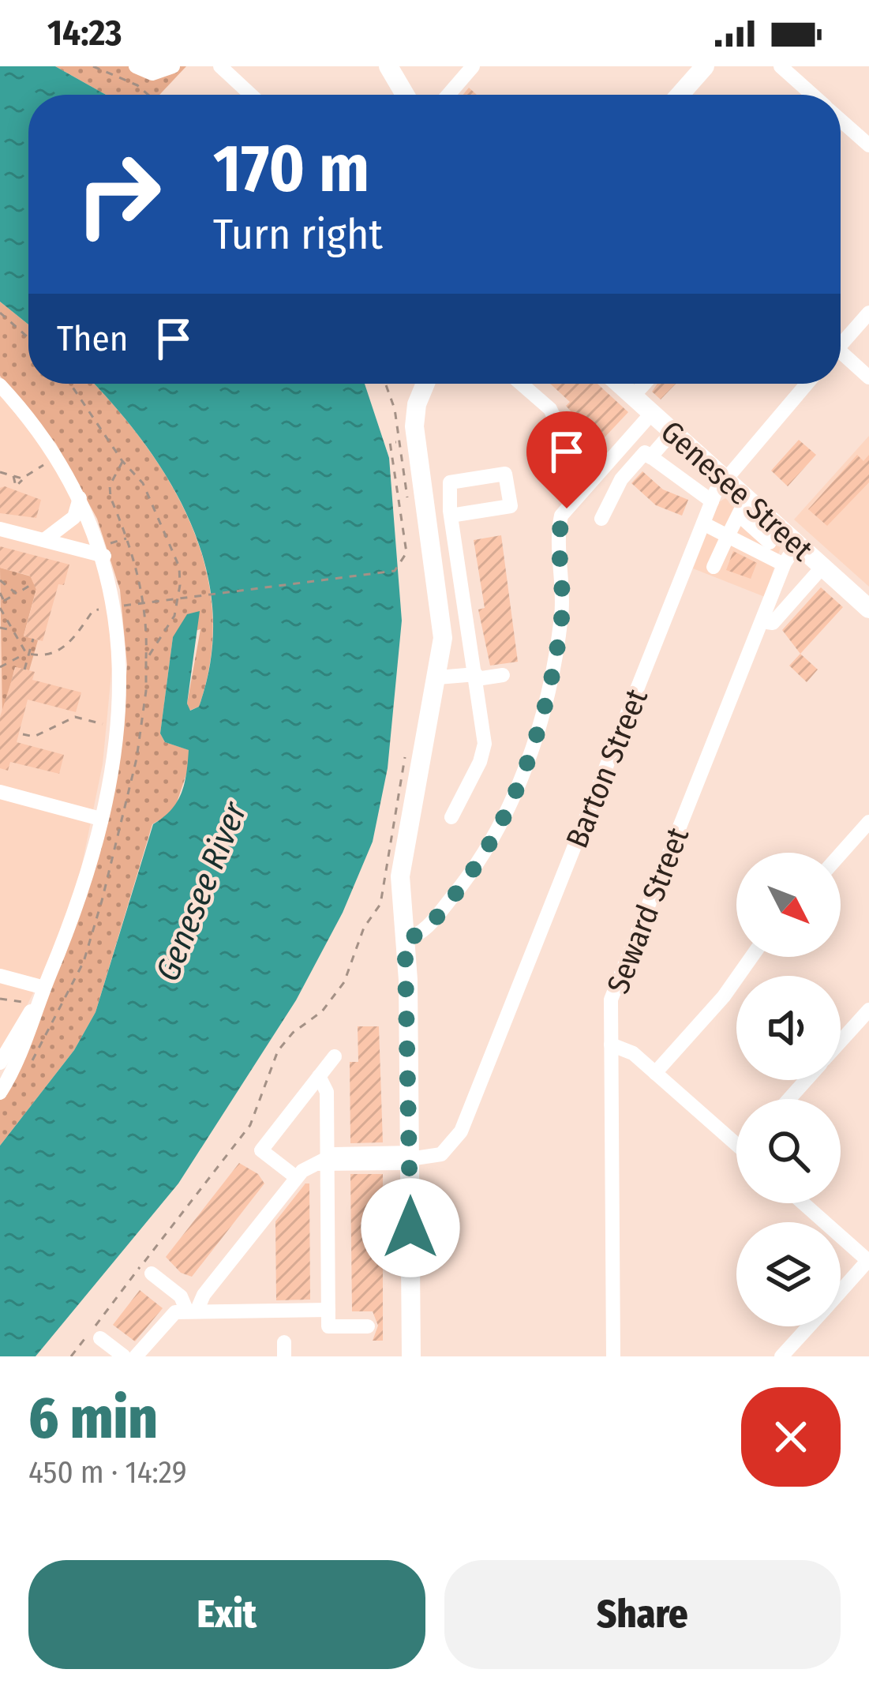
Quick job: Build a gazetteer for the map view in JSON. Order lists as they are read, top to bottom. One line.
{"streets":{"main road":["Genesee Street"],"street":["Barton Street","Seward Street"]},"crossings":[["Genesee Street","Barton Street"],["Genesee Street","Seward Street"]],"water":["Genesee River"],"north":"bottom right","page":{"status":"14:23","turn":["170 m","Turn right"],"then":"Then","heading":["6 min","450 m · 14:29"],"buttons":["Exit","Share"]}}
